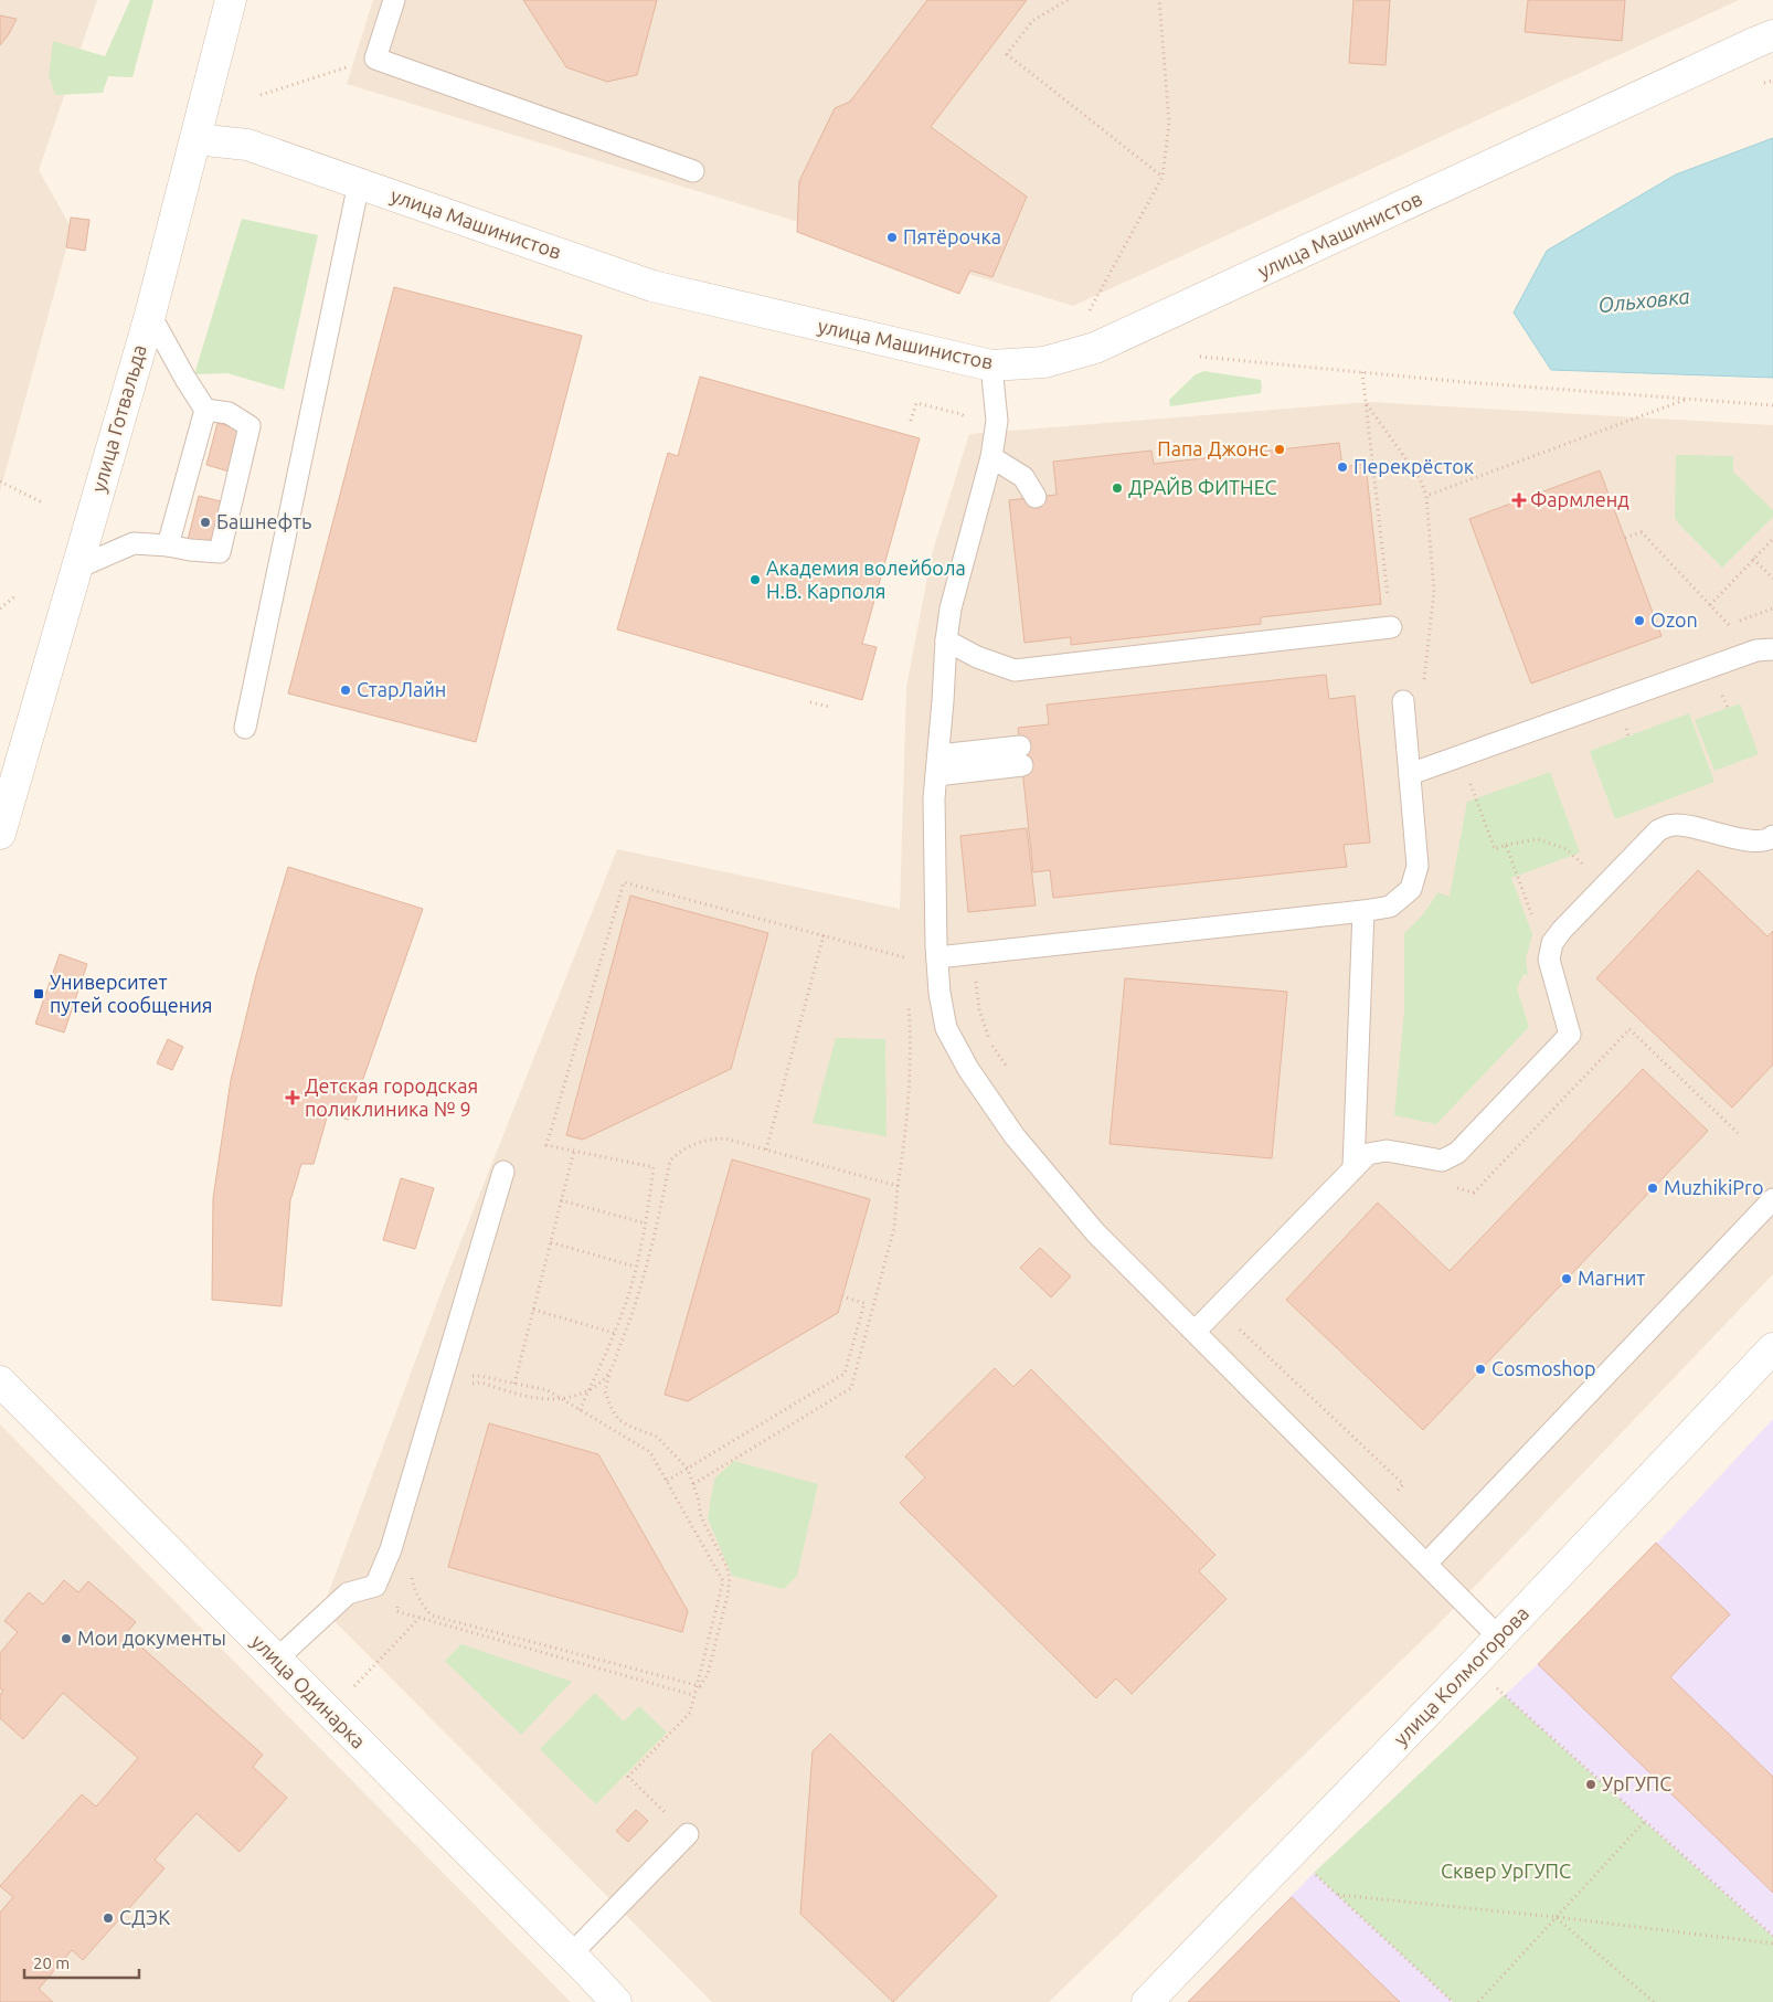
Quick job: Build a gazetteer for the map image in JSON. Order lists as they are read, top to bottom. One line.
{"streets":{"street":["улица Машинистов","улица Готвальда","улица Колмогорова","улица Одинарка"]},"crossings":[["улица Машинистов","улица Готвальда"]],"water":["Ольховка"],"parks":["Сквер УрГУПС"],"places":{"other":["Пятёрочка","Папа Джонс","Перекрёсток","ДРАЙВ ФИТНЕС","Башнефть","Академия волейбола Н.В. Карполя","Ozon","СтарЛайн","MuzhikiPro","Магнит","Cosmoshop","Мои документы","УрГУПС","СДЭК"],"health":["Фармленд","Детская городская поликлиника № 9"],"transit":["Университет путей сообщения"]},"scale_bar":"20 m"}
